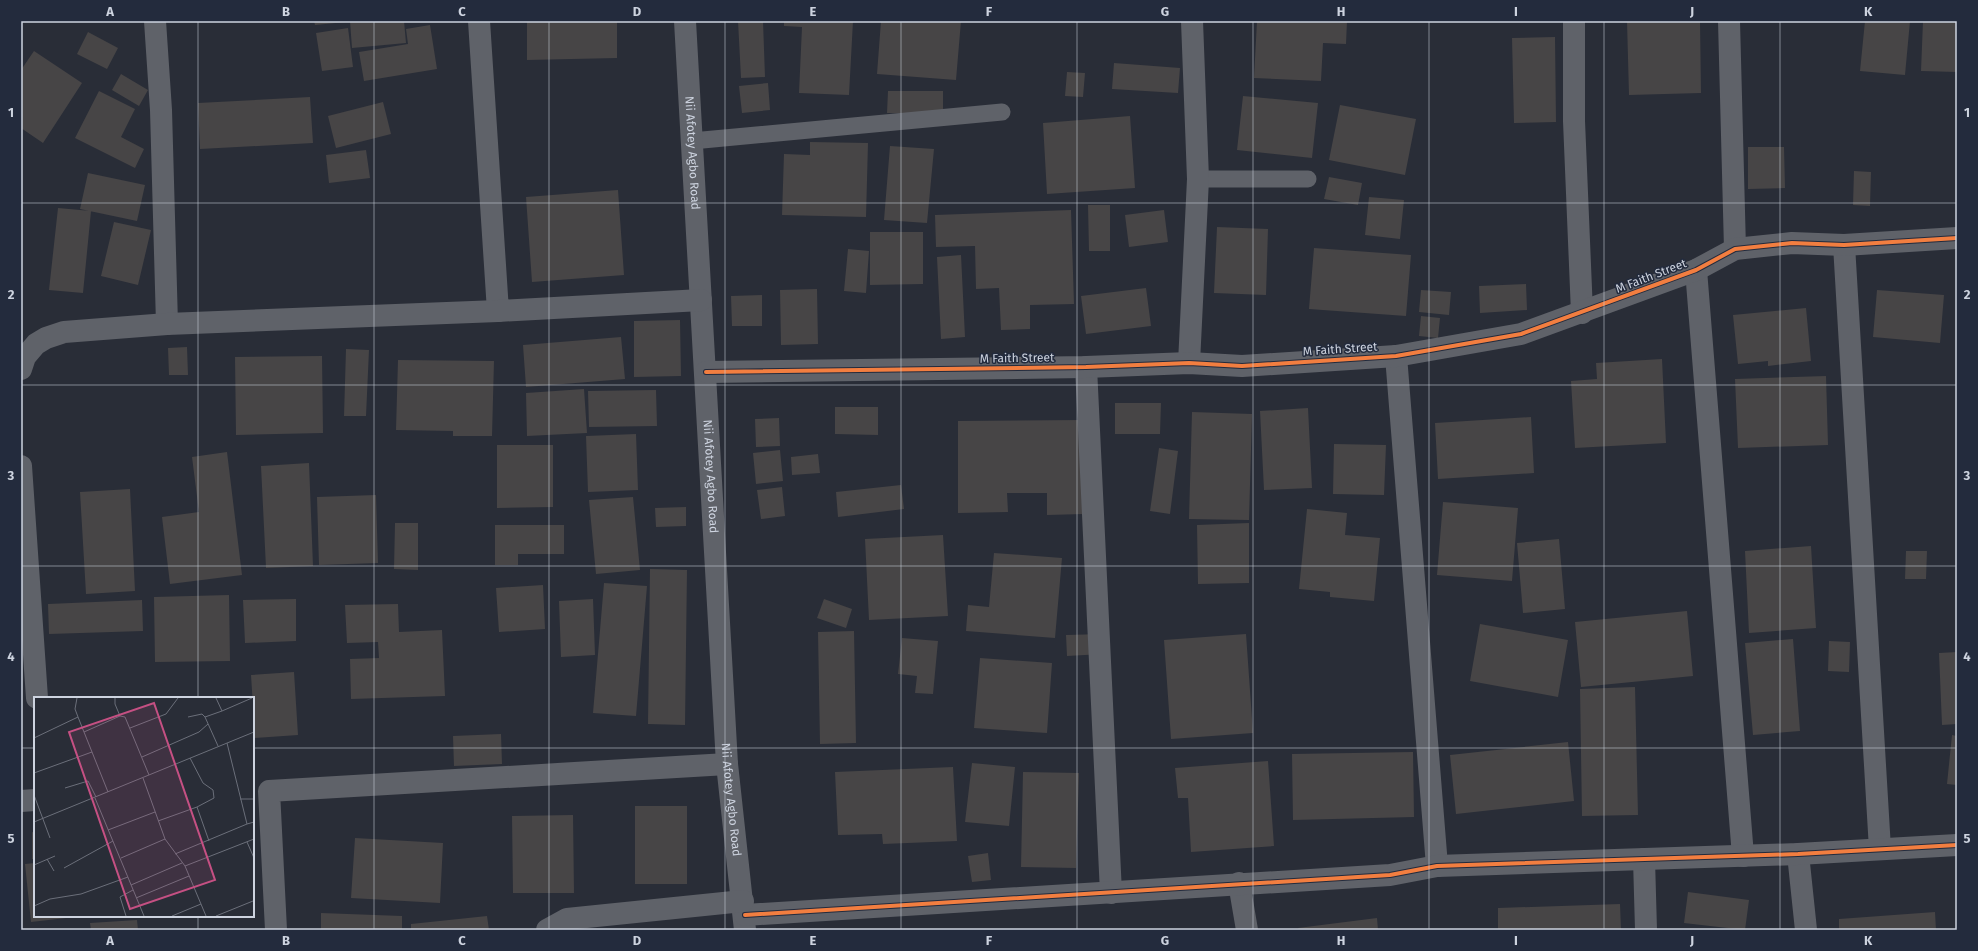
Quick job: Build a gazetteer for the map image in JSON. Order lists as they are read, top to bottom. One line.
{"streets":{"street":["Nii Afotey Agbo Road","M Faith Street"]},"crossings":[["Nii Afotey Agbo Road","M Faith Street"]],"grid":{"columns":["A","B","C","D","E","F","G","H","I","J","K"],"rows":["1","2","3","4","5"]}}
